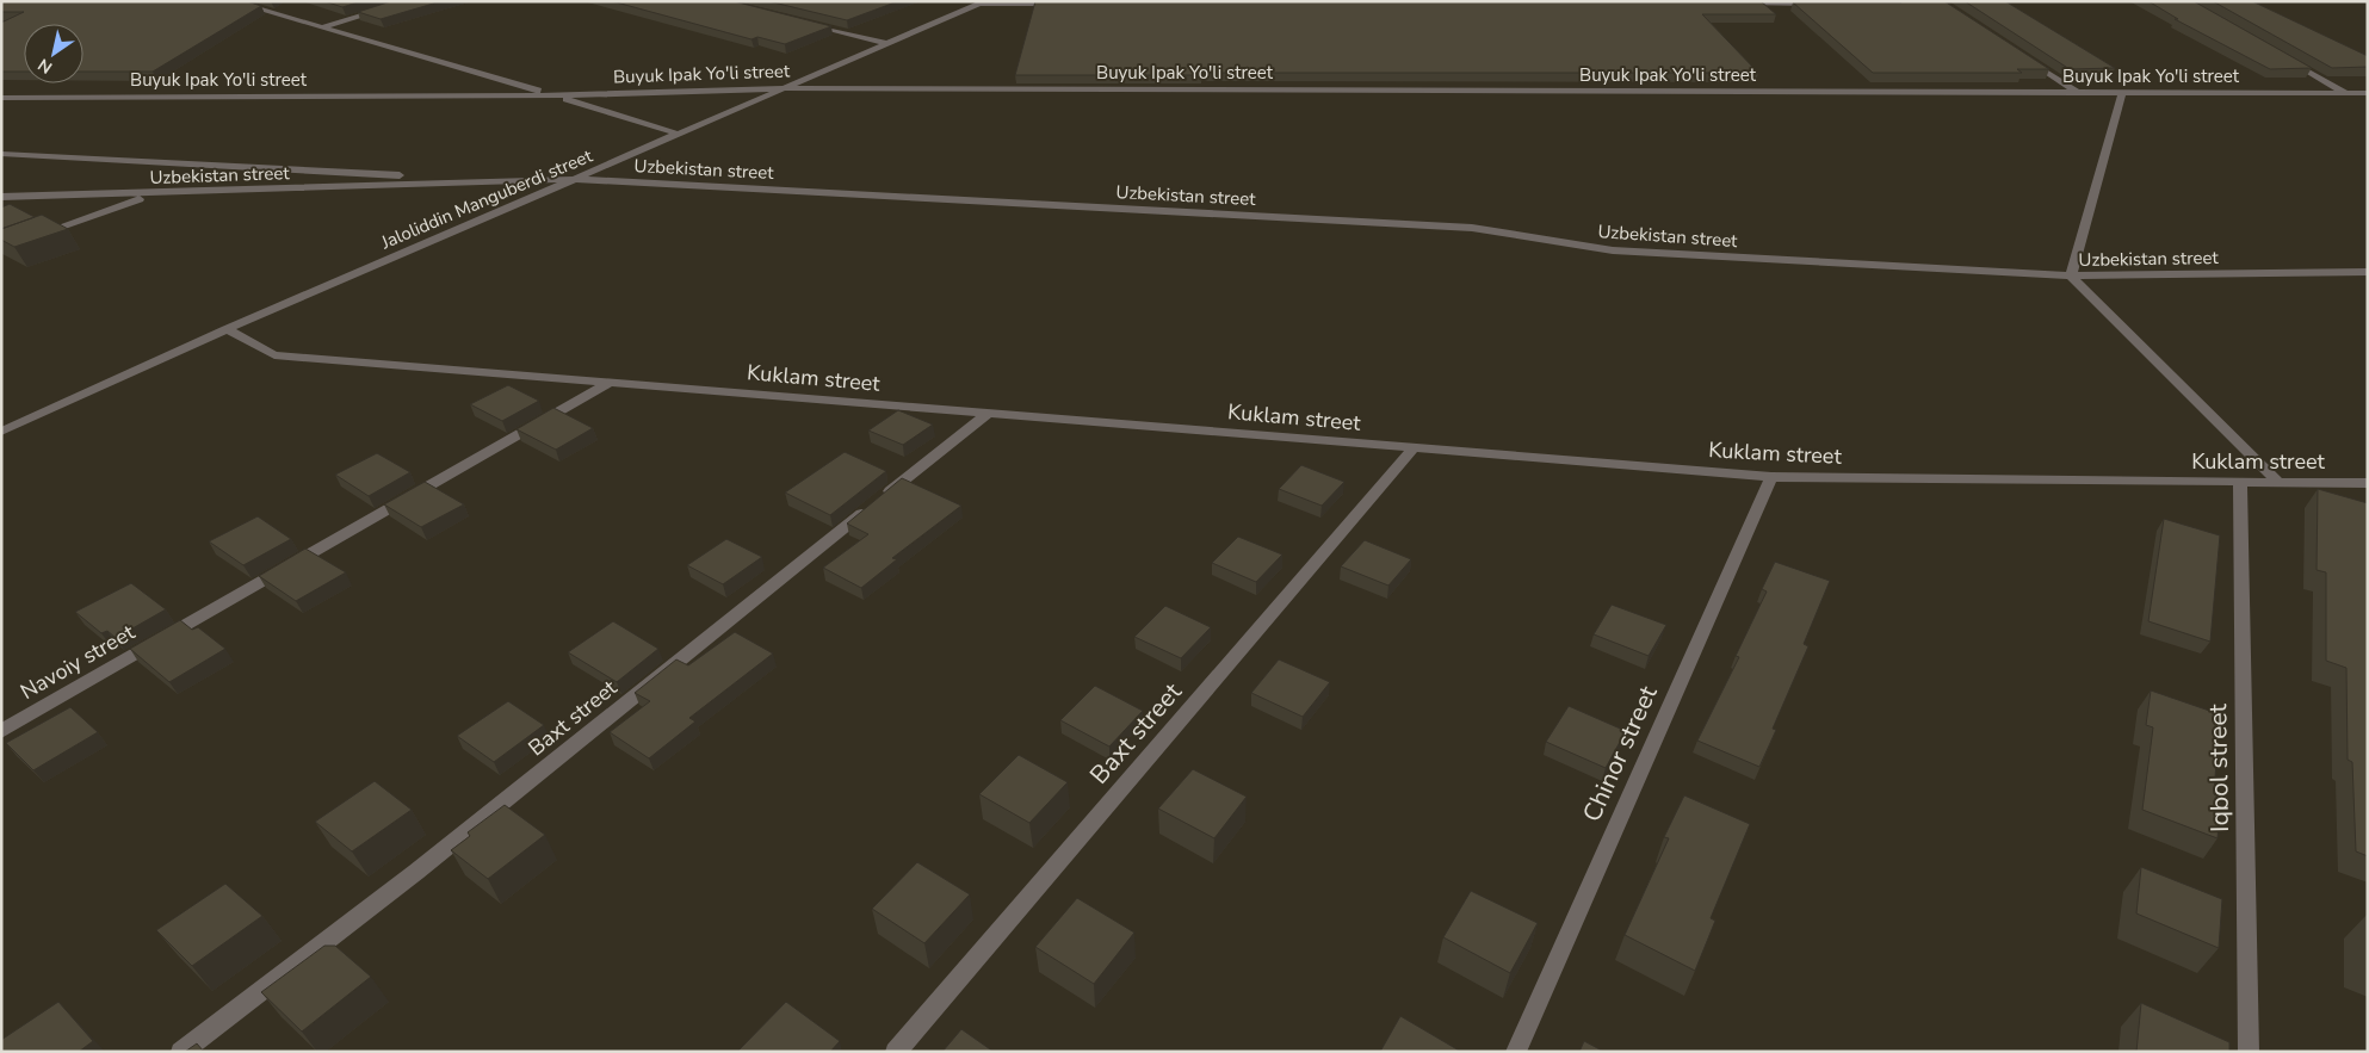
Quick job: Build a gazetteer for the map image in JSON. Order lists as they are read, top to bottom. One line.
{"streets":{"street":["Buyuk Ipak Yo'li street","Uzbekistan street","Jaloliddin Manguberdi street","Kuklam street","Navoiy street","Baxt street","Chinor street","Iqbol street"]},"crossings":[["Buyuk Ipak Yo'li street","Jaloliddin Manguberdi street"],["Uzbekistan street","Jaloliddin Manguberdi street"],["Jaloliddin Manguberdi street","Kuklam street"],["Kuklam street","Navoiy street"],["Kuklam street","Baxt street"],["Kuklam street","Chinor street"],["Kuklam street","Iqbol street"]],"north":"bottom left"}
